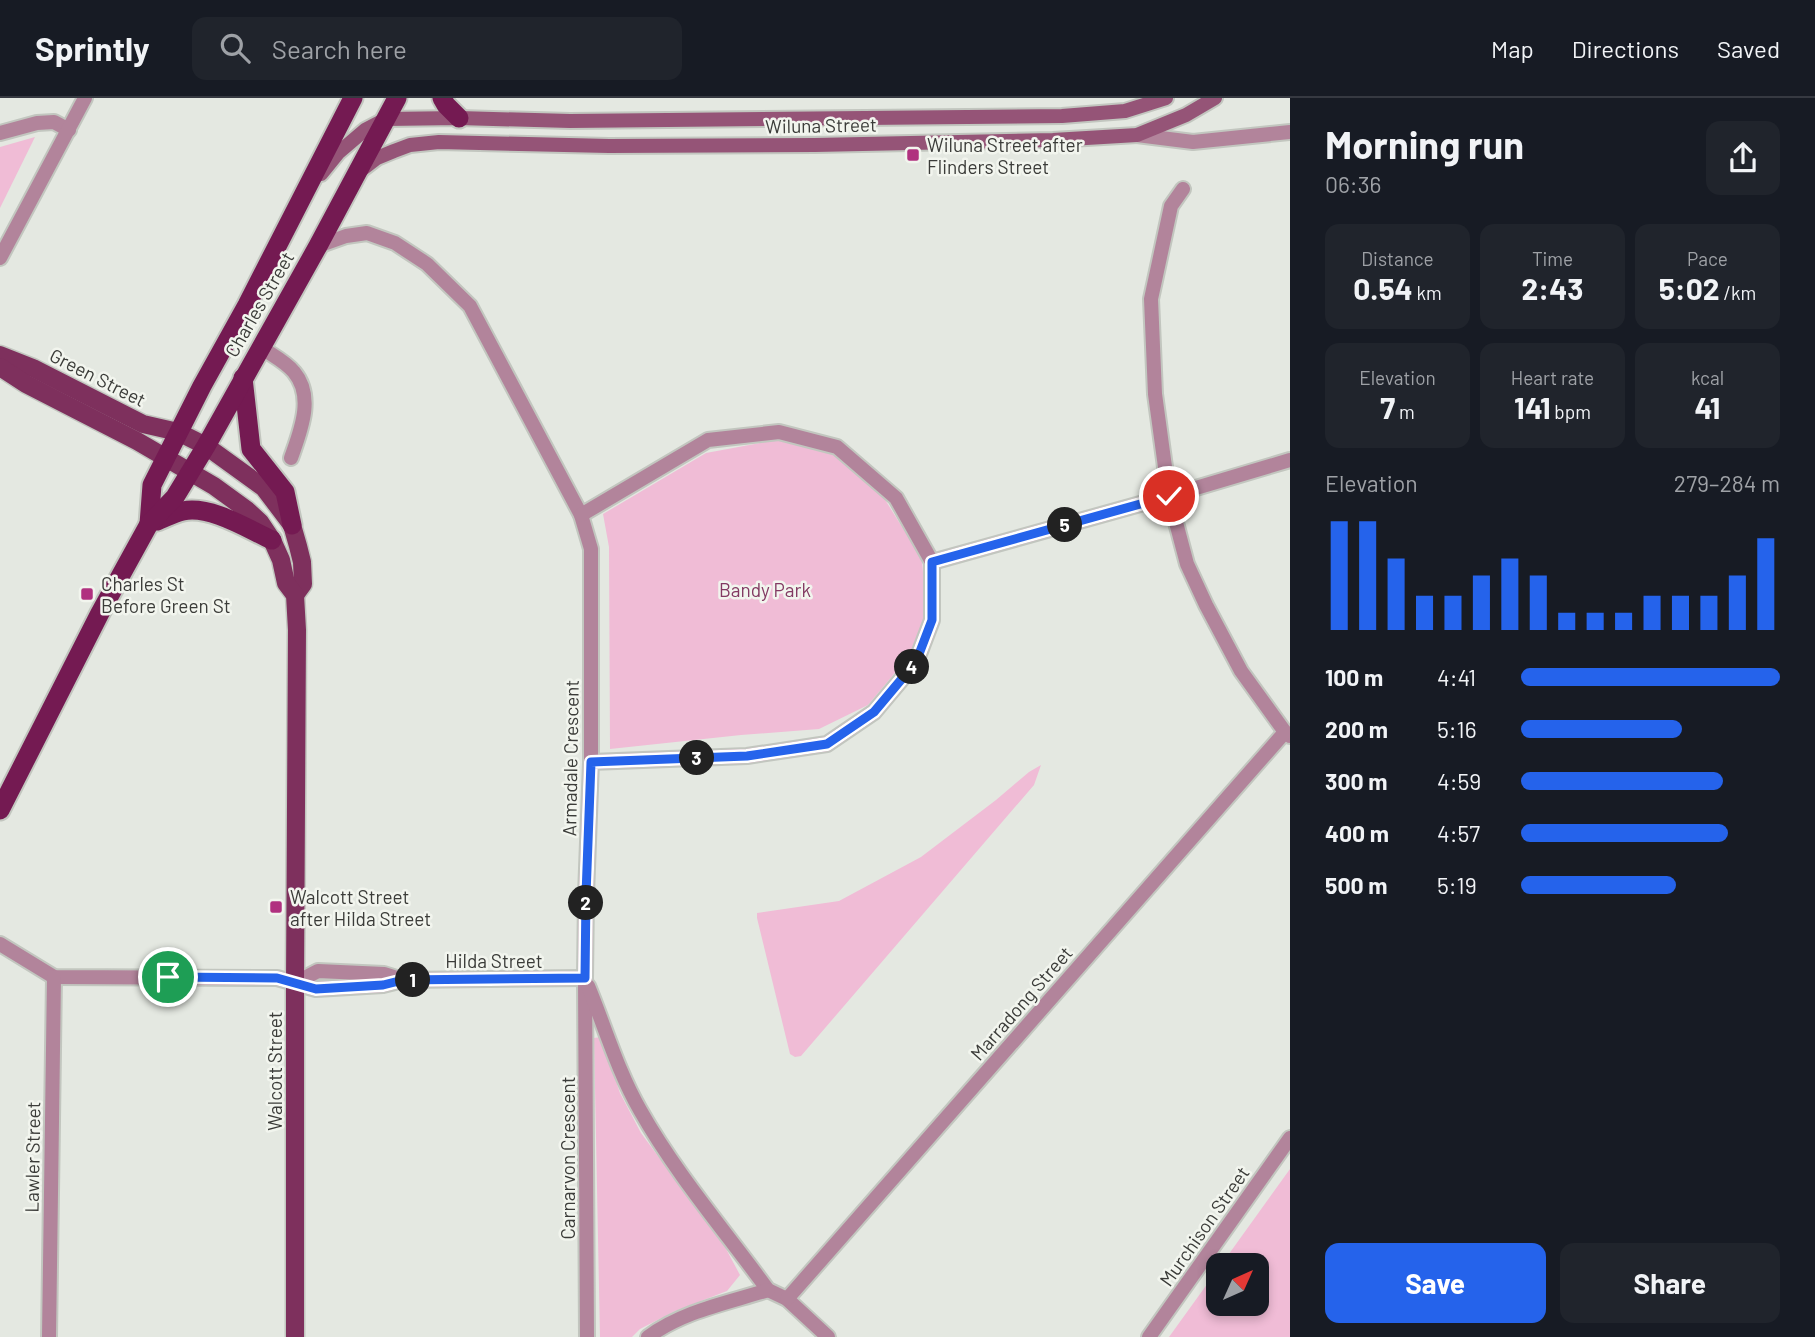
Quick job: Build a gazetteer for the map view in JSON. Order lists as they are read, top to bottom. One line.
{"streets":{"highway":["Charles Street"],"main road":["Wiluna Street","Green Street","Walcott Street"],"street":["Armadale Crescent","Hilda Street","Marradong Street","Lawler Street","Carnarvon Crescent","Murchison Street"]},"crossings":[["Wiluna Street","Charles Street"],["Charles Street","Green Street"],["Charles Street","Armadale Crescent"],["Charles Street","Walcott Street"],["Green Street","Walcott Street"],["Armadale Crescent","Hilda Street"],["Armadale Crescent","Marradong Street"],["Armadale Crescent","Carnarvon Crescent"],["Hilda Street","Walcott Street"],["Hilda Street","Lawler Street"],["Hilda Street","Carnarvon Crescent"]],"parks":["Bandy Park"],"places":{"transit":["Wiluna Street after Flinders Street","Charles St Before Green St","Walcott Street after Hilda Street"]},"north":"top right","page":{"header":"Sprintly","search":"Search here","nav":["Map","Directions","Saved"],"heading":["Morning run","06:36"],"stats":[["Distance","0.54 km"],["Time","2:43"],["Pace","5:02 /km"],["Elevation","7 m"],["Heart rate","141 bpm"],["kcal","41"]],"chart":["Elevation","279–284 m"],"pins":["5","4","3","2","1"],"list":[{"name":"100 m","note":"4:41"},{"name":"200 m","note":"5:16"},{"name":"300 m","note":"4:59"},{"name":"400 m","note":"4:57"},{"name":"500 m","note":"5:19"}],"buttons":["Save","Share"]}}
